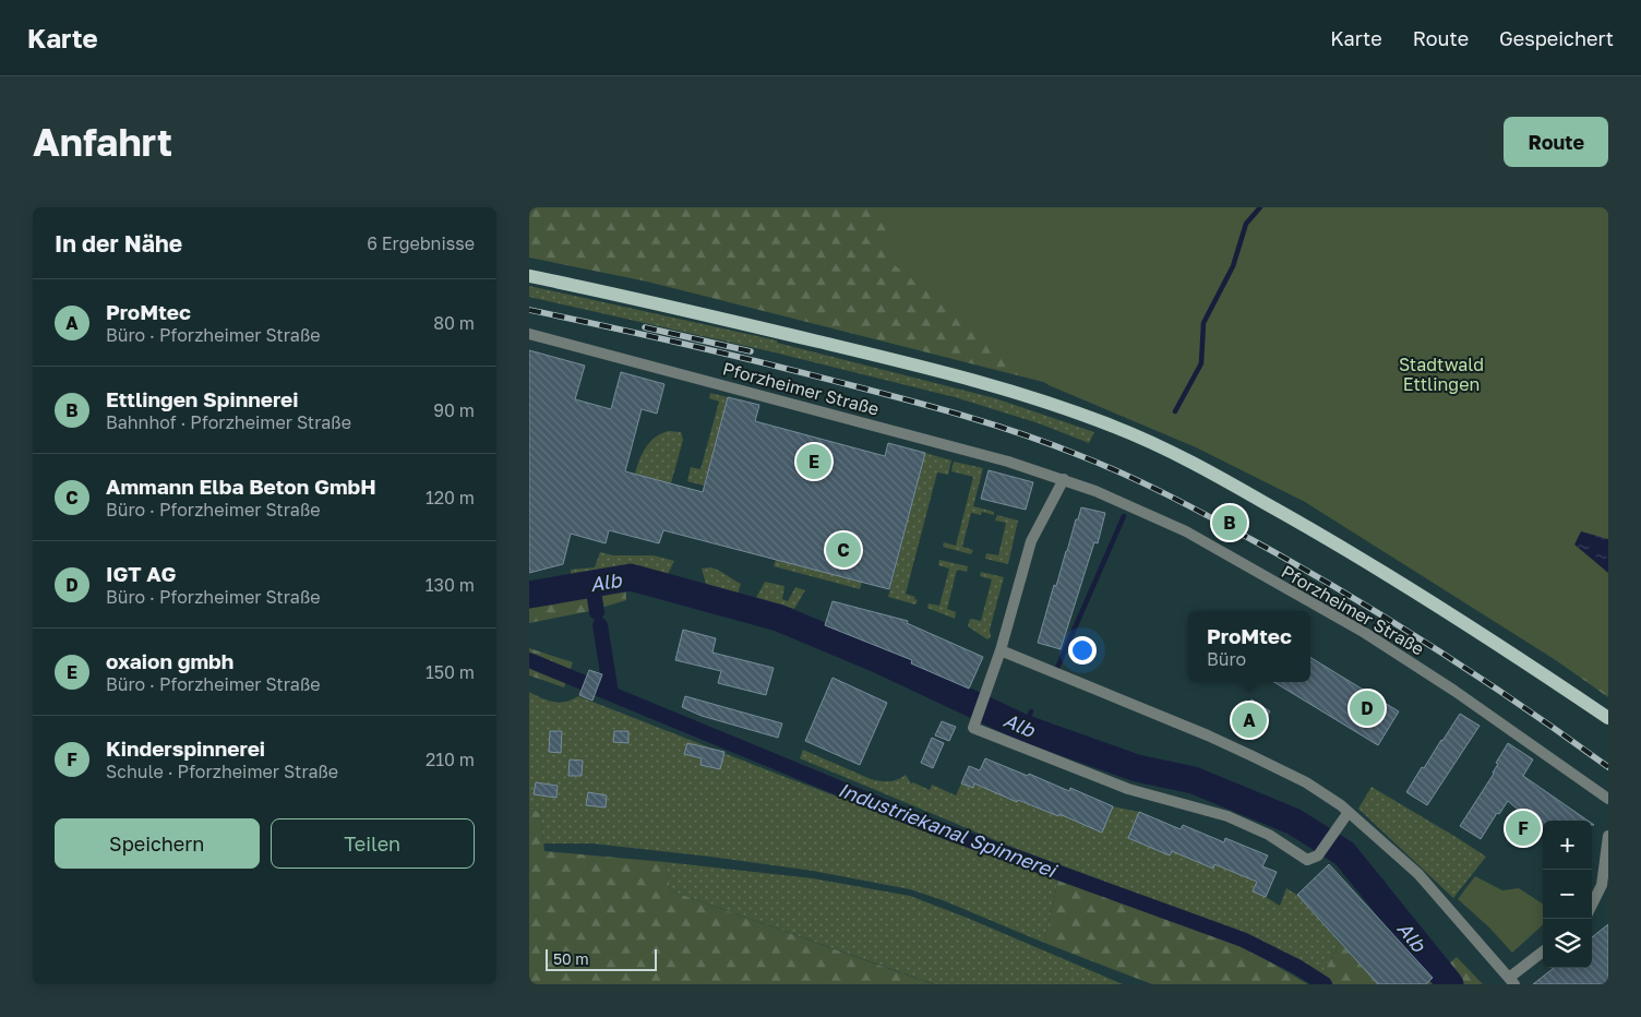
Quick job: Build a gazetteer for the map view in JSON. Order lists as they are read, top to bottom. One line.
{"streets":{"street":["Pforzheimer Straße"]},"water":["Alb","Industriekanal Spinnerei"],"parks":["Stadtwald Ettlingen"],"scale_bar":"50 m","page":{"header":"Karte","nav":["Karte","Route","Gespeichert"],"buttons":["Route",["Speichern","Teilen"]],"title":"Anfahrt","heading":["In der Nähe","6 Ergebnisse"],"list":[{"mark":"A","name":"ProMtec","note":"Büro · Pforzheimer Straße","value":"80 m"},{"mark":"B","name":"Ettlingen Spinnerei","note":"Bahnhof · Pforzheimer Straße","value":"90 m"},{"mark":"C","name":"Ammann Elba Beton GmbH","note":"Büro · Pforzheimer Straße","value":"120 m"},{"mark":"D","name":"IGT AG","note":"Büro · Pforzheimer Straße","value":"130 m"},{"mark":"E","name":"oxaion gmbh","note":"Büro · Pforzheimer Straße","value":"150 m"},{"mark":"F","name":"Kinderspinnerei","note":"Schule · Pforzheimer Straße","value":"210 m"}],"pins":["E","B","C","D","A","F"],"popup":["ProMtec","Büro"],"map_buttons":["+","−"],"scale":"50 m"}}
